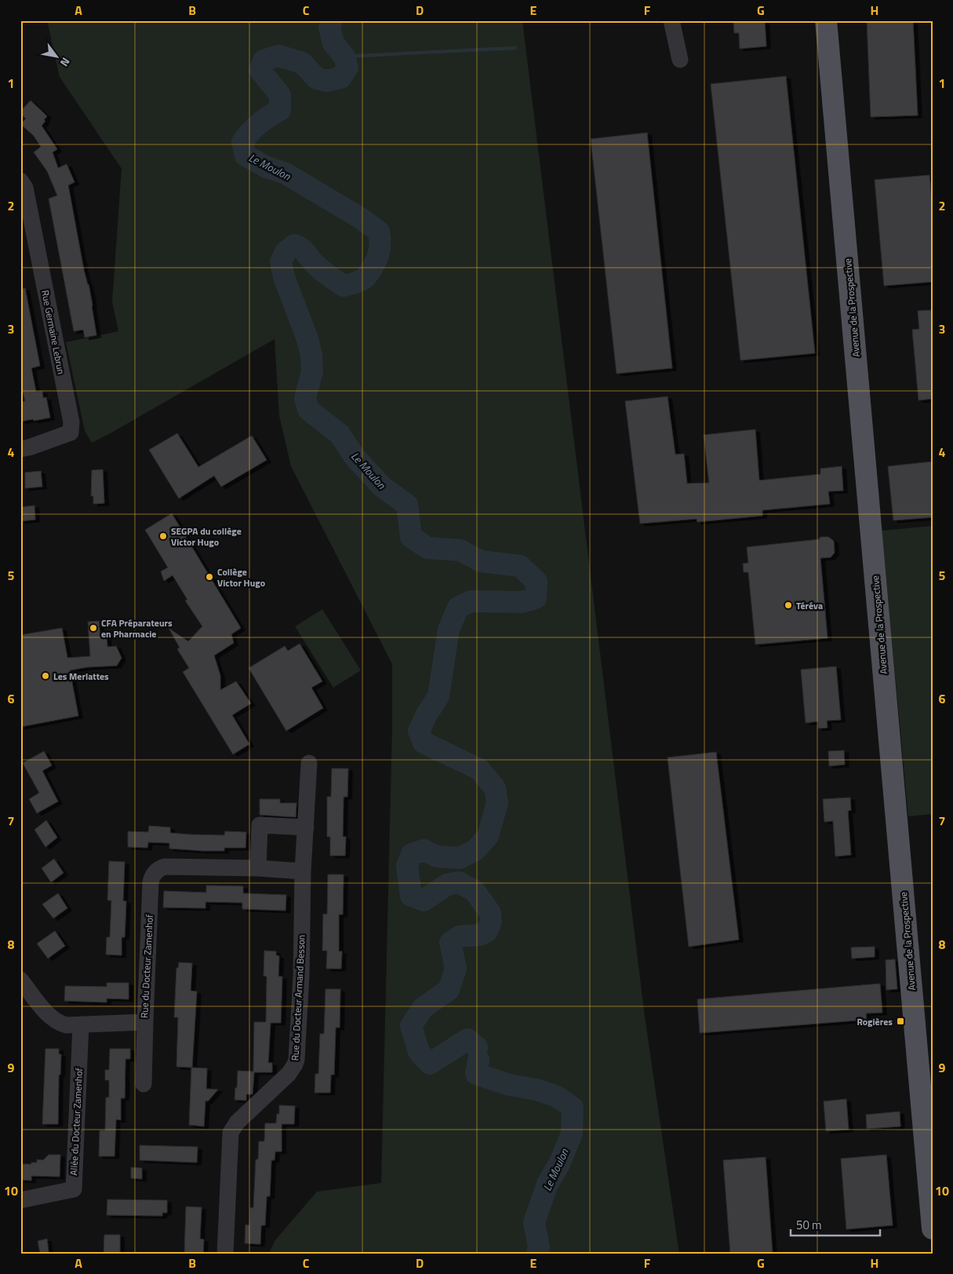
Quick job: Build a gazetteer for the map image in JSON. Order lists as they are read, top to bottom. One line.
{"streets":{"main road":["Avenue de la Prospective"],"street":["Rue Germaine Lebrun","Rue du Docteur Zamenhof","Rue du Docteur Armand Besson","Allée du Docteur Zamenhof"]},"crossings":[["Rue du Docteur Zamenhof","Rue du Docteur Armand Besson"],["Rue du Docteur Zamenhof","Allée du Docteur Zamenhof"]],"water":["Le Moulon"],"places":{"other":["SEGPA du collège Victor Hugo","Collège Victor Hugo","Téréva","CFA Préparateurs en Pharmacie","Les Merlattes"],"transit":["Rogières"]},"scale_bar":"50 m","north":"bottom right","grid":{"columns":["A","B","C","D","E","F","G","H"],"rows":["1","2","3","4","5","6","7","8","9","10"]}}
